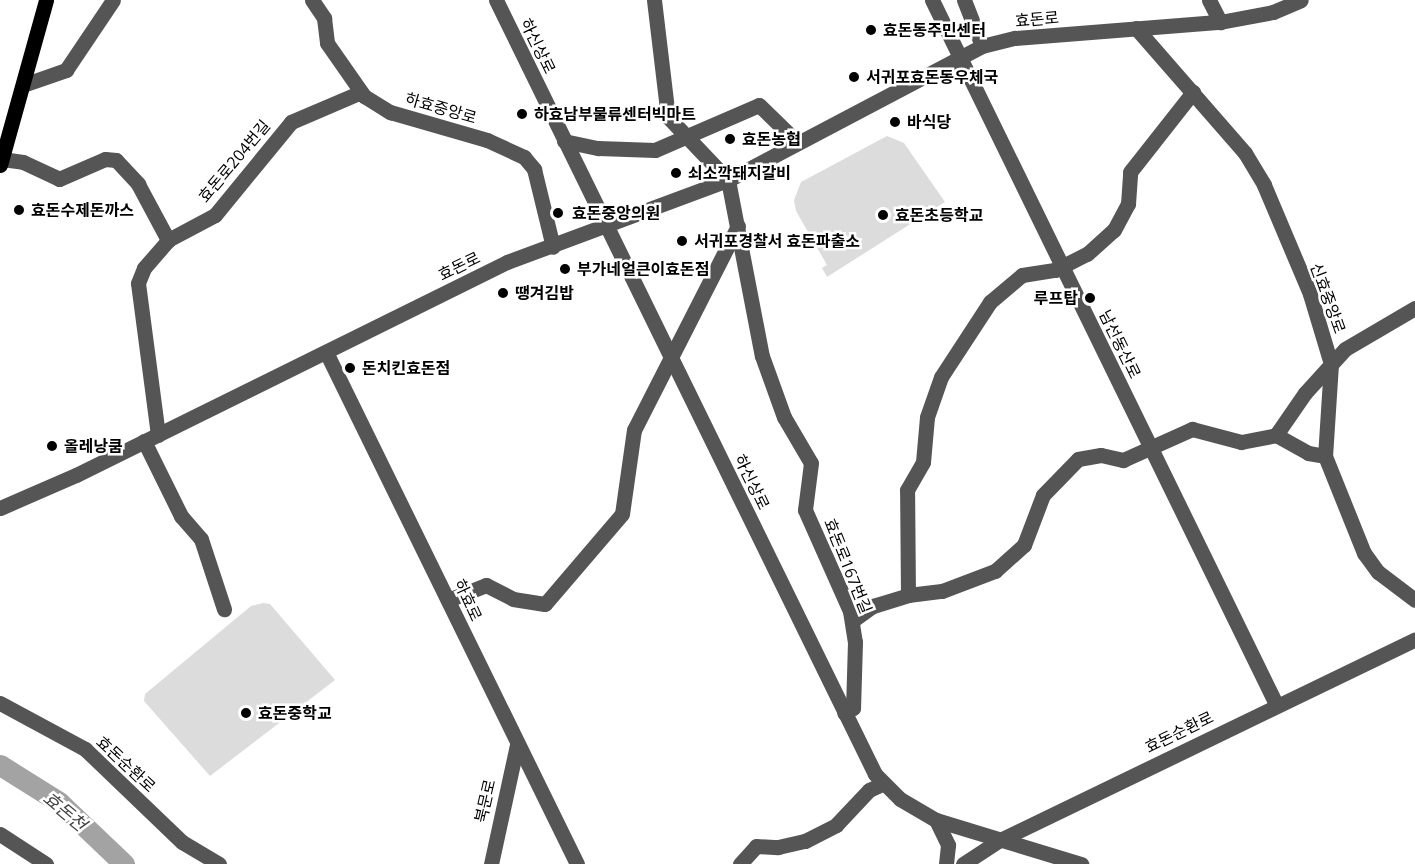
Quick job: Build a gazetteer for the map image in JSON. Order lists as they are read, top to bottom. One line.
{"streets":{"street":["효돈로","하신상로","하효중앙로","효돈로204번길","신효중앙로","남선동산로","효돈로167번길","하효로","효돈순환로","북문로"]},"crossings":[["효돈로","하신상로"],["효돈로","하효중앙로"],["효돈로","효돈로204번길"],["효돈로","신효중앙로"],["효돈로","남선동산로"],["효돈로","효돈로167번길"],["효돈로","하효로"],["하신상로","효돈로167번길"],["하신상로","효돈순환로"],["하효중앙로","효돈로204번길"],["남선동산로","효돈순환로"],["하효로","북문로"]],"water":["효돈천"],"places":["효돈동주민센터","서귀포효돈동우체국","하효남부물류센터빅마트","바식당","효돈농협","쇠소깍돼지갈비","효돈수제돈까스","효돈중앙의원","효돈초등학교","서귀포경찰서 효돈파출소","부가네얼큰이효돈점","땡겨김밥","루프탑","돈치킨효돈점","올레낭쿰","효돈중학교"]}
